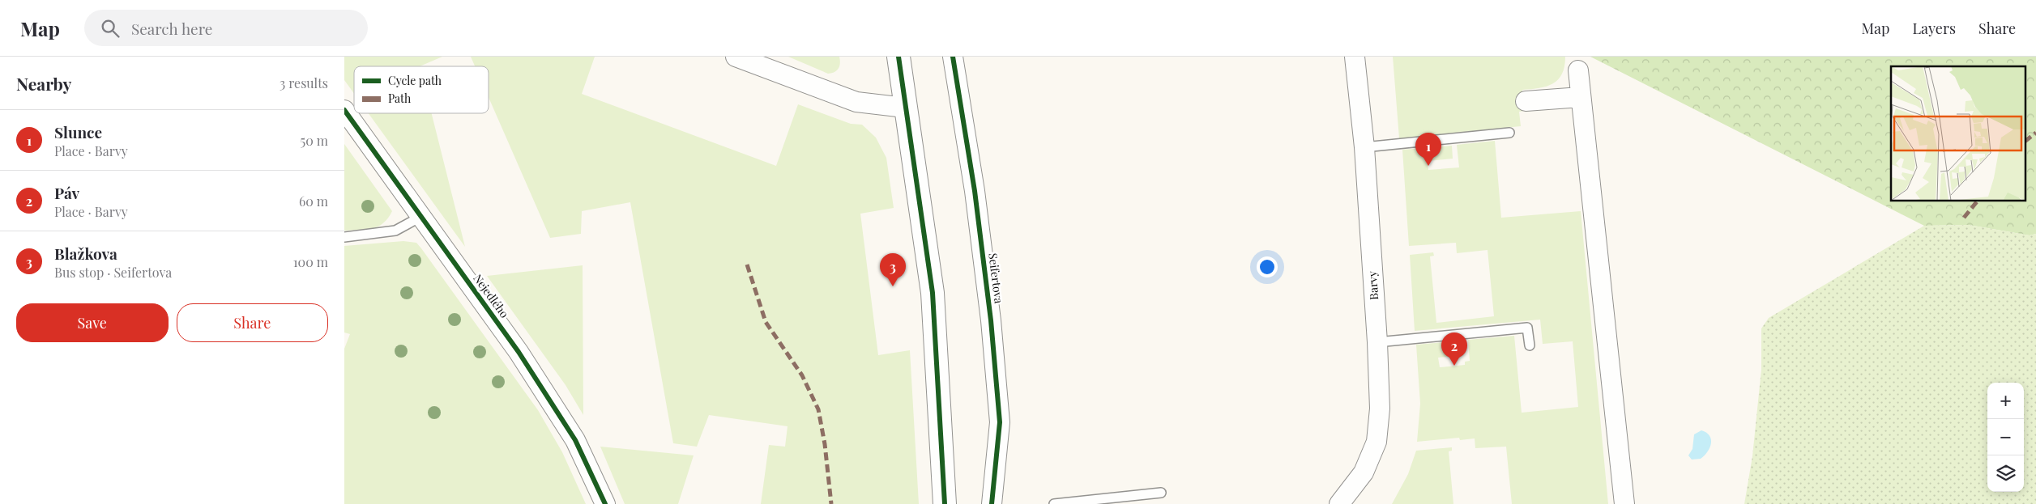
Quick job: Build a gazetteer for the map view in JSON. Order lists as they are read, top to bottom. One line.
{"streets":{"street":["Seifertova","Barvy","Nejedlého"]},"legend":["Cycle path","Path"],"page":{"header":"Map","search":"Search here","nav":["Map","Layers","Share"],"heading":["Nearby","3 results"],"list":[{"mark":"1","name":"Slunce","note":"Place · Barvy","value":"50 m"},{"mark":"2","name":"Páv","note":"Place · Barvy","value":"60 m"},{"mark":"3","name":"Blažkova","note":"Bus stop · Seifertova","value":"100 m"}],"pins":["1","3","2"],"buttons":["Save","Share"],"map_buttons":["+","−"]}}
